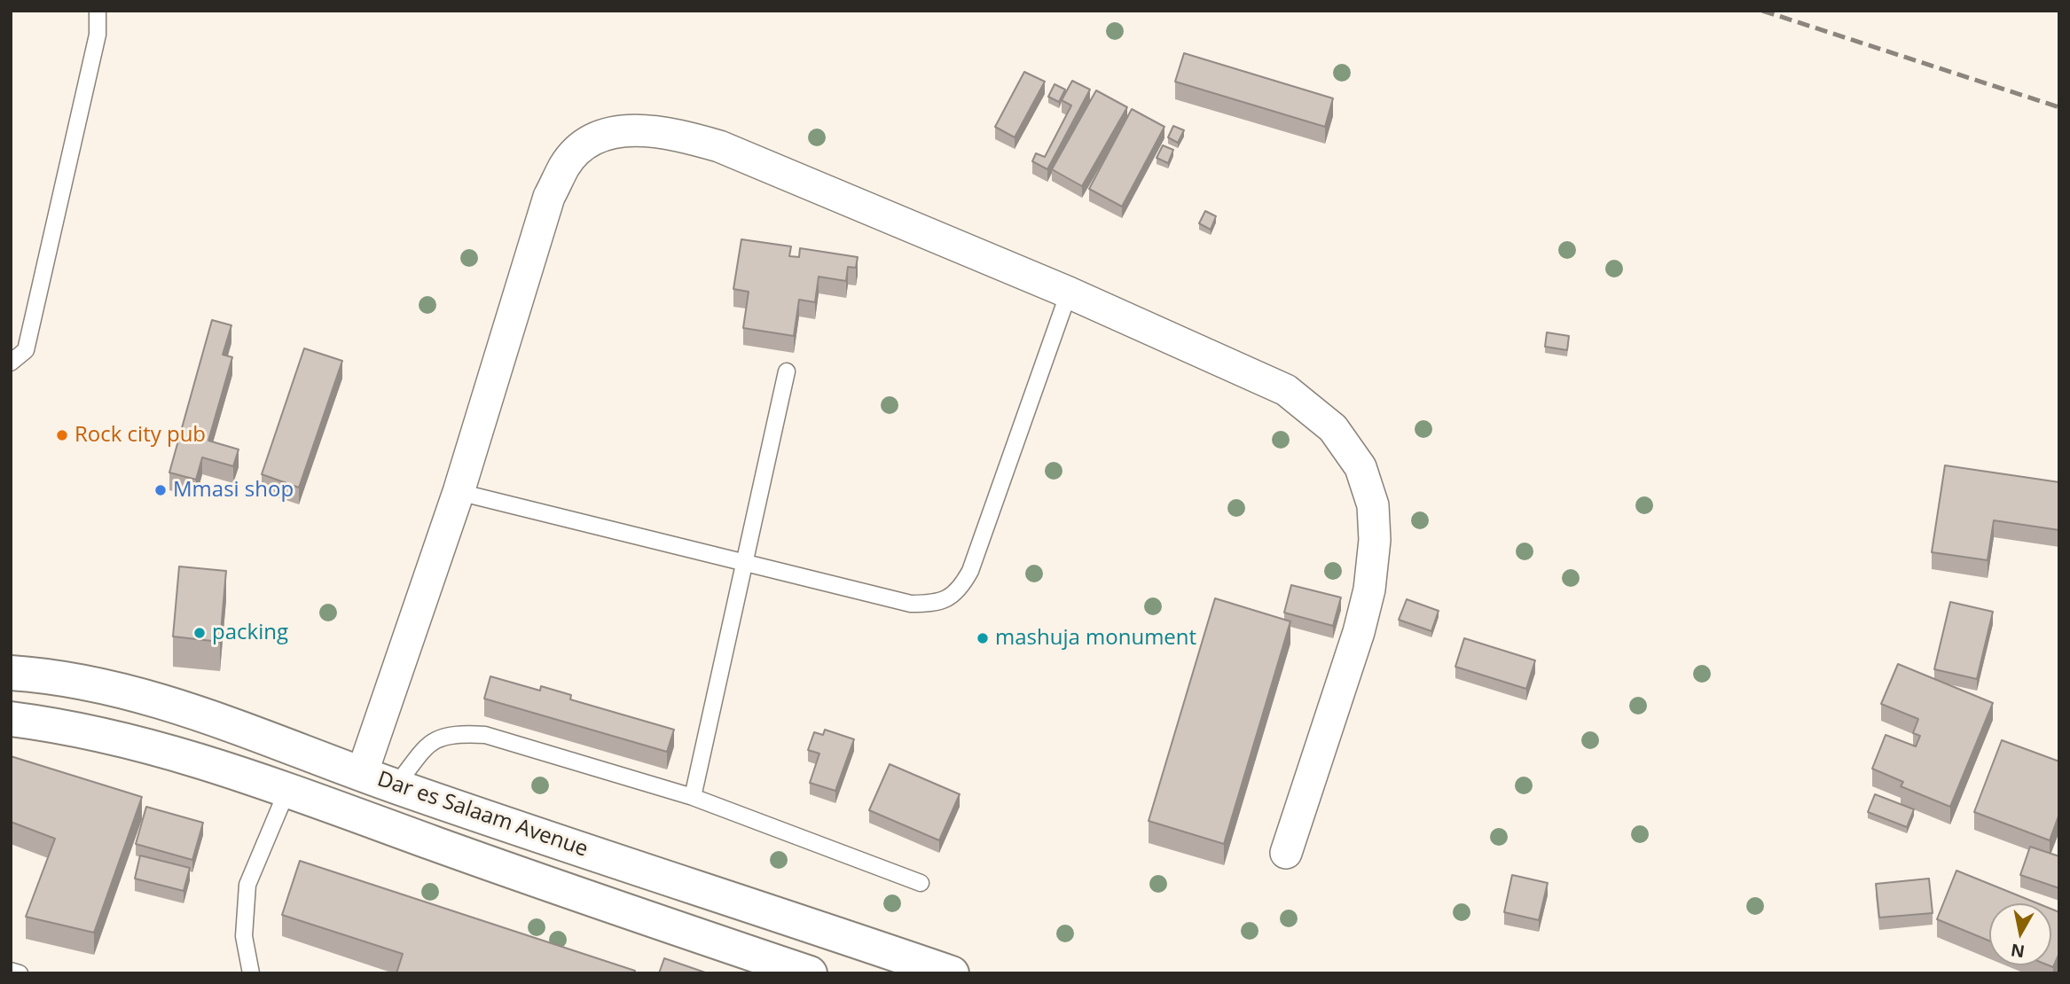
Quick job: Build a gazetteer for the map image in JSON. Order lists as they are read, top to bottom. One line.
{"streets":{"highway":["Dar es Salaam Avenue"]},"places":["Rock city pub","Mmasi shop","packing","mashuja monument"],"north":"bottom"}
